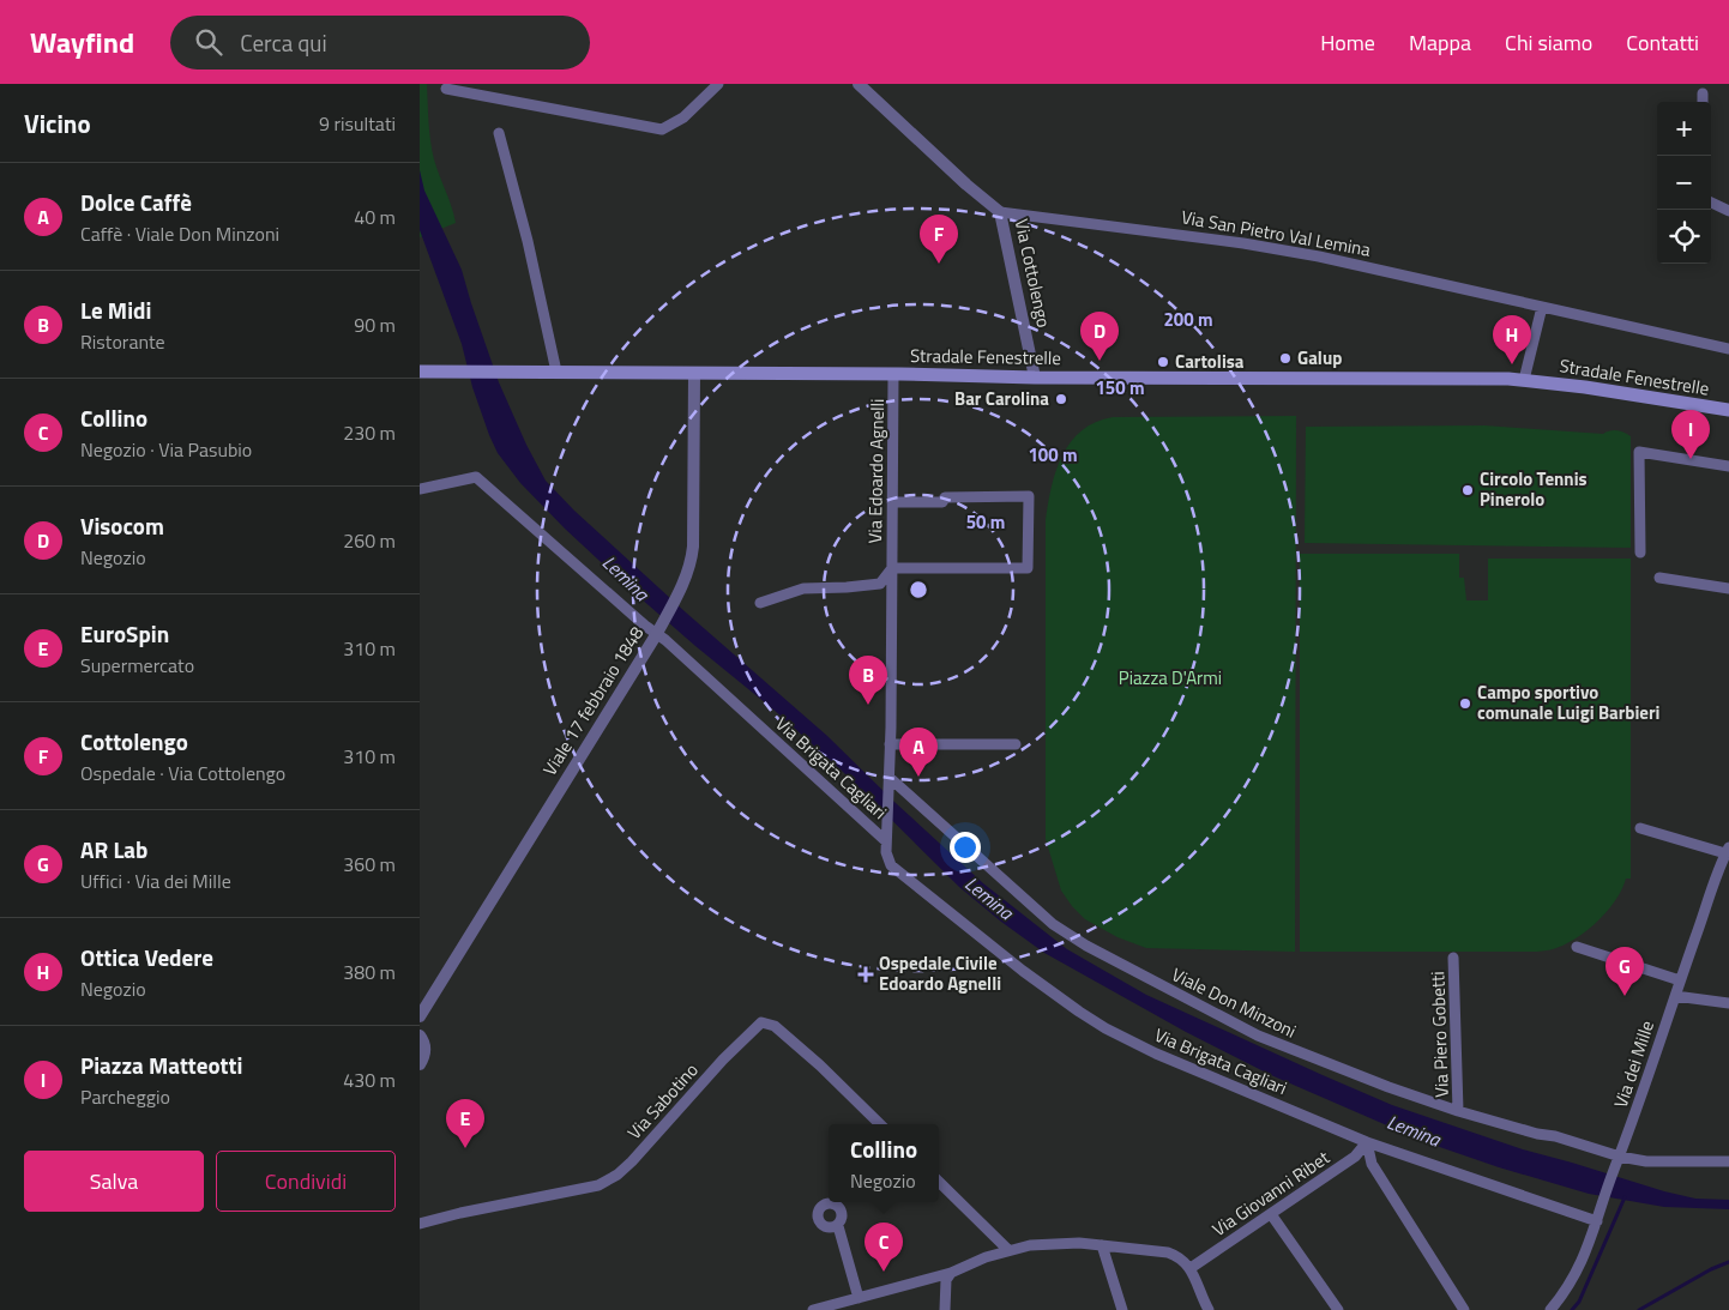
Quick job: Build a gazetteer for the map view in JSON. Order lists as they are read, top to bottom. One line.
{"streets":{"main road":["Stradale Fenestrelle"],"street":["Via San Pietro Val Lemina","Via Cottolengo","Via Edoardo Agnelli","Viale 17 febbraio 1848","Via Brigata Cagliari","Viale Don Minzoni","Via Piero Gobetti","Via dei Mille","Via Sabotino","Via Giovanni Ribet"]},"crossings":[["Via San Pietro Val Lemina","Via Cottolengo"],["Via Cottolengo","Stradale Fenestrelle"],["Stradale Fenestrelle","Via Edoardo Agnelli"],["Stradale Fenestrelle","Viale 17 febbraio 1848"],["Via Edoardo Agnelli","Via Brigata Cagliari"],["Via Edoardo Agnelli","Viale Don Minzoni"],["Viale 17 febbraio 1848","Via Brigata Cagliari"],["Via Brigata Cagliari","Via dei Mille"],["Via Brigata Cagliari","Via Giovanni Ribet"],["Viale Don Minzoni","Via Piero Gobetti"],["Viale Don Minzoni","Via dei Mille"]],"water":["Lemina"],"parks":["Piazza D'Armi"],"places":{"other":["Galup","Cartolisa","Bar Carolina","Circolo Tennis Pinerolo","Campo sportivo comunale Luigi Barbieri"],"health":["Ospedale Civile Edoardo Agnelli"]},"page":{"header":"Wayfind","search":"Cerca qui","nav":["Home","Mappa","Chi siamo","Contatti"],"heading":["Vicino","9 risultati"],"map_buttons":["+","−"],"list":[{"mark":"A","name":"Dolce Caffè","note":"Caffè · Viale Don Minzoni","value":"40 m"},{"mark":"B","name":"Le Midi","note":"Ristorante","value":"90 m"},{"mark":"C","name":"Collino","note":"Negozio · Via Pasubio","value":"230 m"},{"mark":"D","name":"Visocom","note":"Negozio","value":"260 m"},{"mark":"E","name":"EuroSpin","note":"Supermercato","value":"310 m"},{"mark":"F","name":"Cottolengo","note":"Ospedale · Via Cottolengo","value":"310 m"},{"mark":"G","name":"AR Lab","note":"Uffici · Via dei Mille","value":"360 m"},{"mark":"H","name":"Ottica Vedere","note":"Negozio","value":"380 m"},{"mark":"I","name":"Piazza Matteotti","note":"Parcheggio","value":"430 m"}],"pins":["F","D","H","I","B","A","G","E","C"],"popup":["Collino","Negozio"],"buttons":["Salva","Condividi"]},"rings":["200 m","150 m","100 m","50 m"]}
